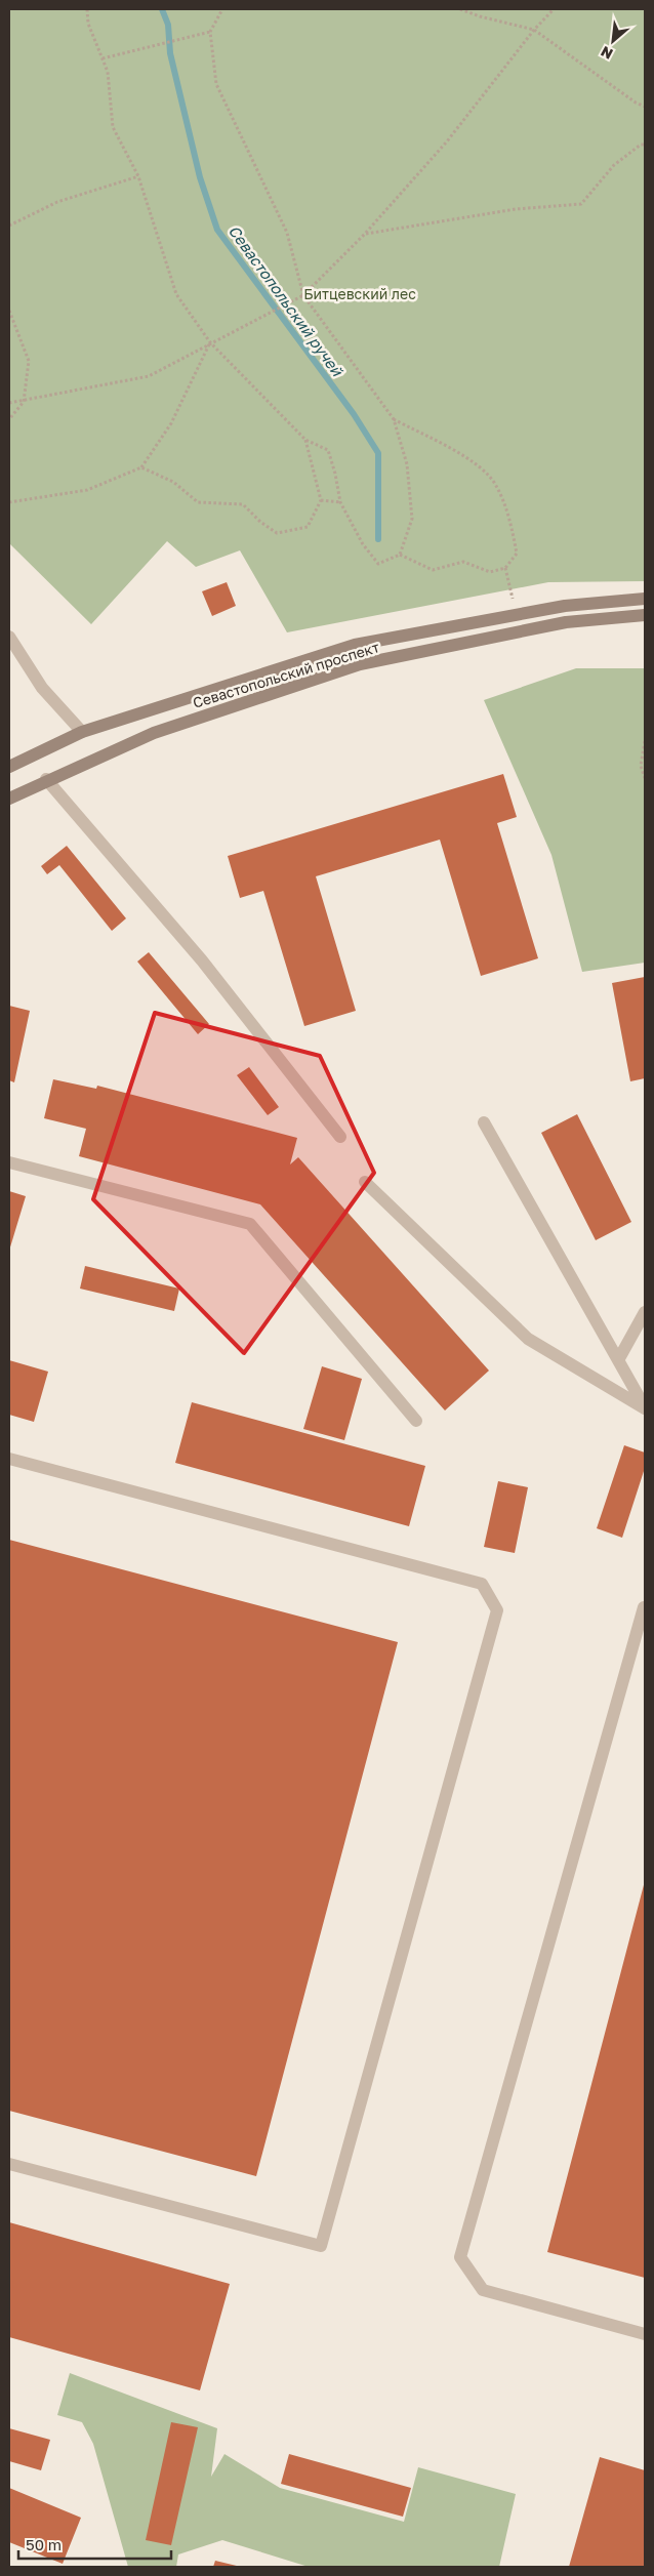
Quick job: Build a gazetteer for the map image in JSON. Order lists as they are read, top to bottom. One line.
{"streets":{"main road":["Севастопольский проспект"]},"water":["Севастопольский ручей"],"parks":["Битцевский лес"],"scale_bar":"50 m","north":"bottom left"}
